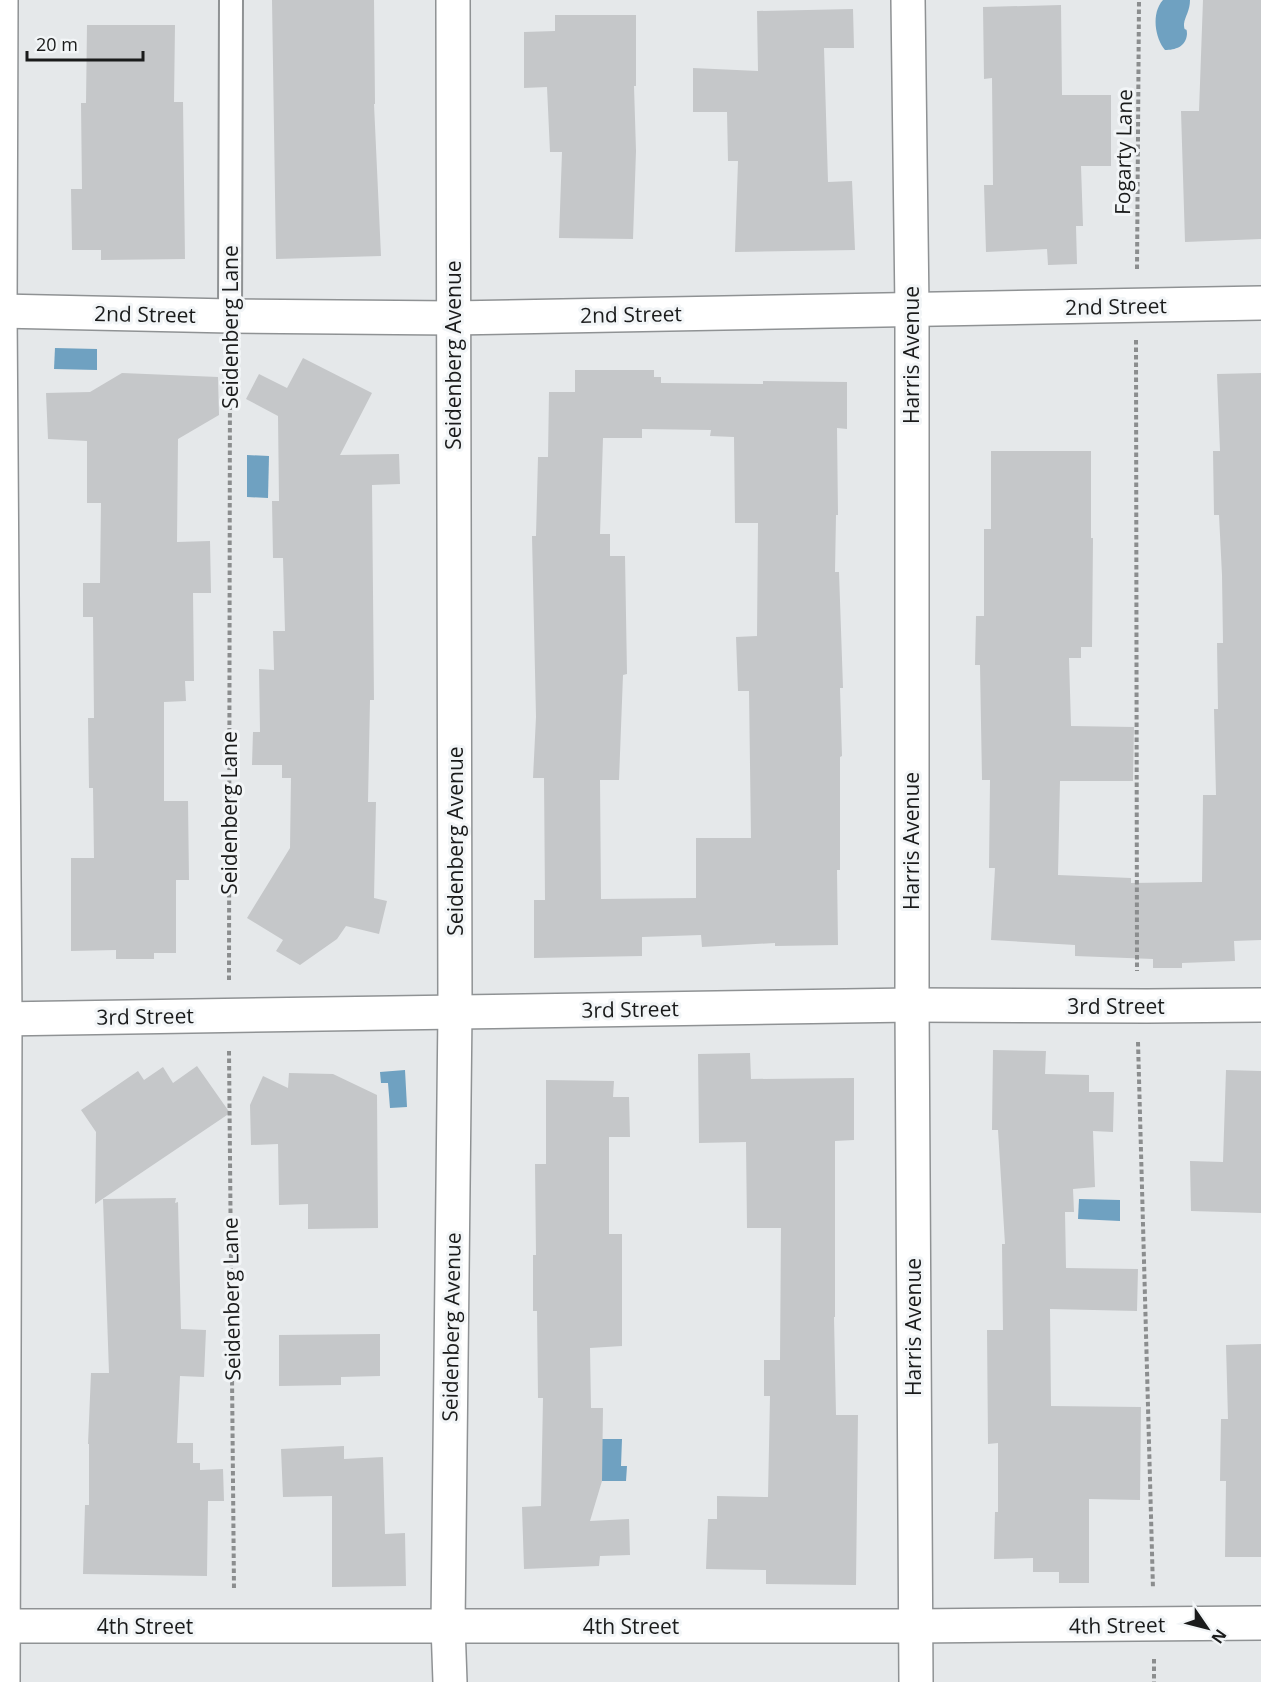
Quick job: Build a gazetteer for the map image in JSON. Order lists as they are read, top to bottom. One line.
{"streets":{"street":["2nd Street","Seidenberg Avenue","Harris Avenue","3rd Street","4th Street"],"lane":["Seidenberg Lane"],"path":["Fogarty Lane"]},"crossings":[["Fogarty Lane","2nd Street"],["2nd Street","Seidenberg Lane"],["2nd Street","Seidenberg Avenue"],["2nd Street","Harris Avenue"],["Seidenberg Lane","3rd Street"],["Seidenberg Lane","4th Street"],["Seidenberg Avenue","3rd Street"],["Seidenberg Avenue","4th Street"],["Harris Avenue","3rd Street"],["Harris Avenue","4th Street"]],"scale_bar":"20 m","north":"bottom right"}
